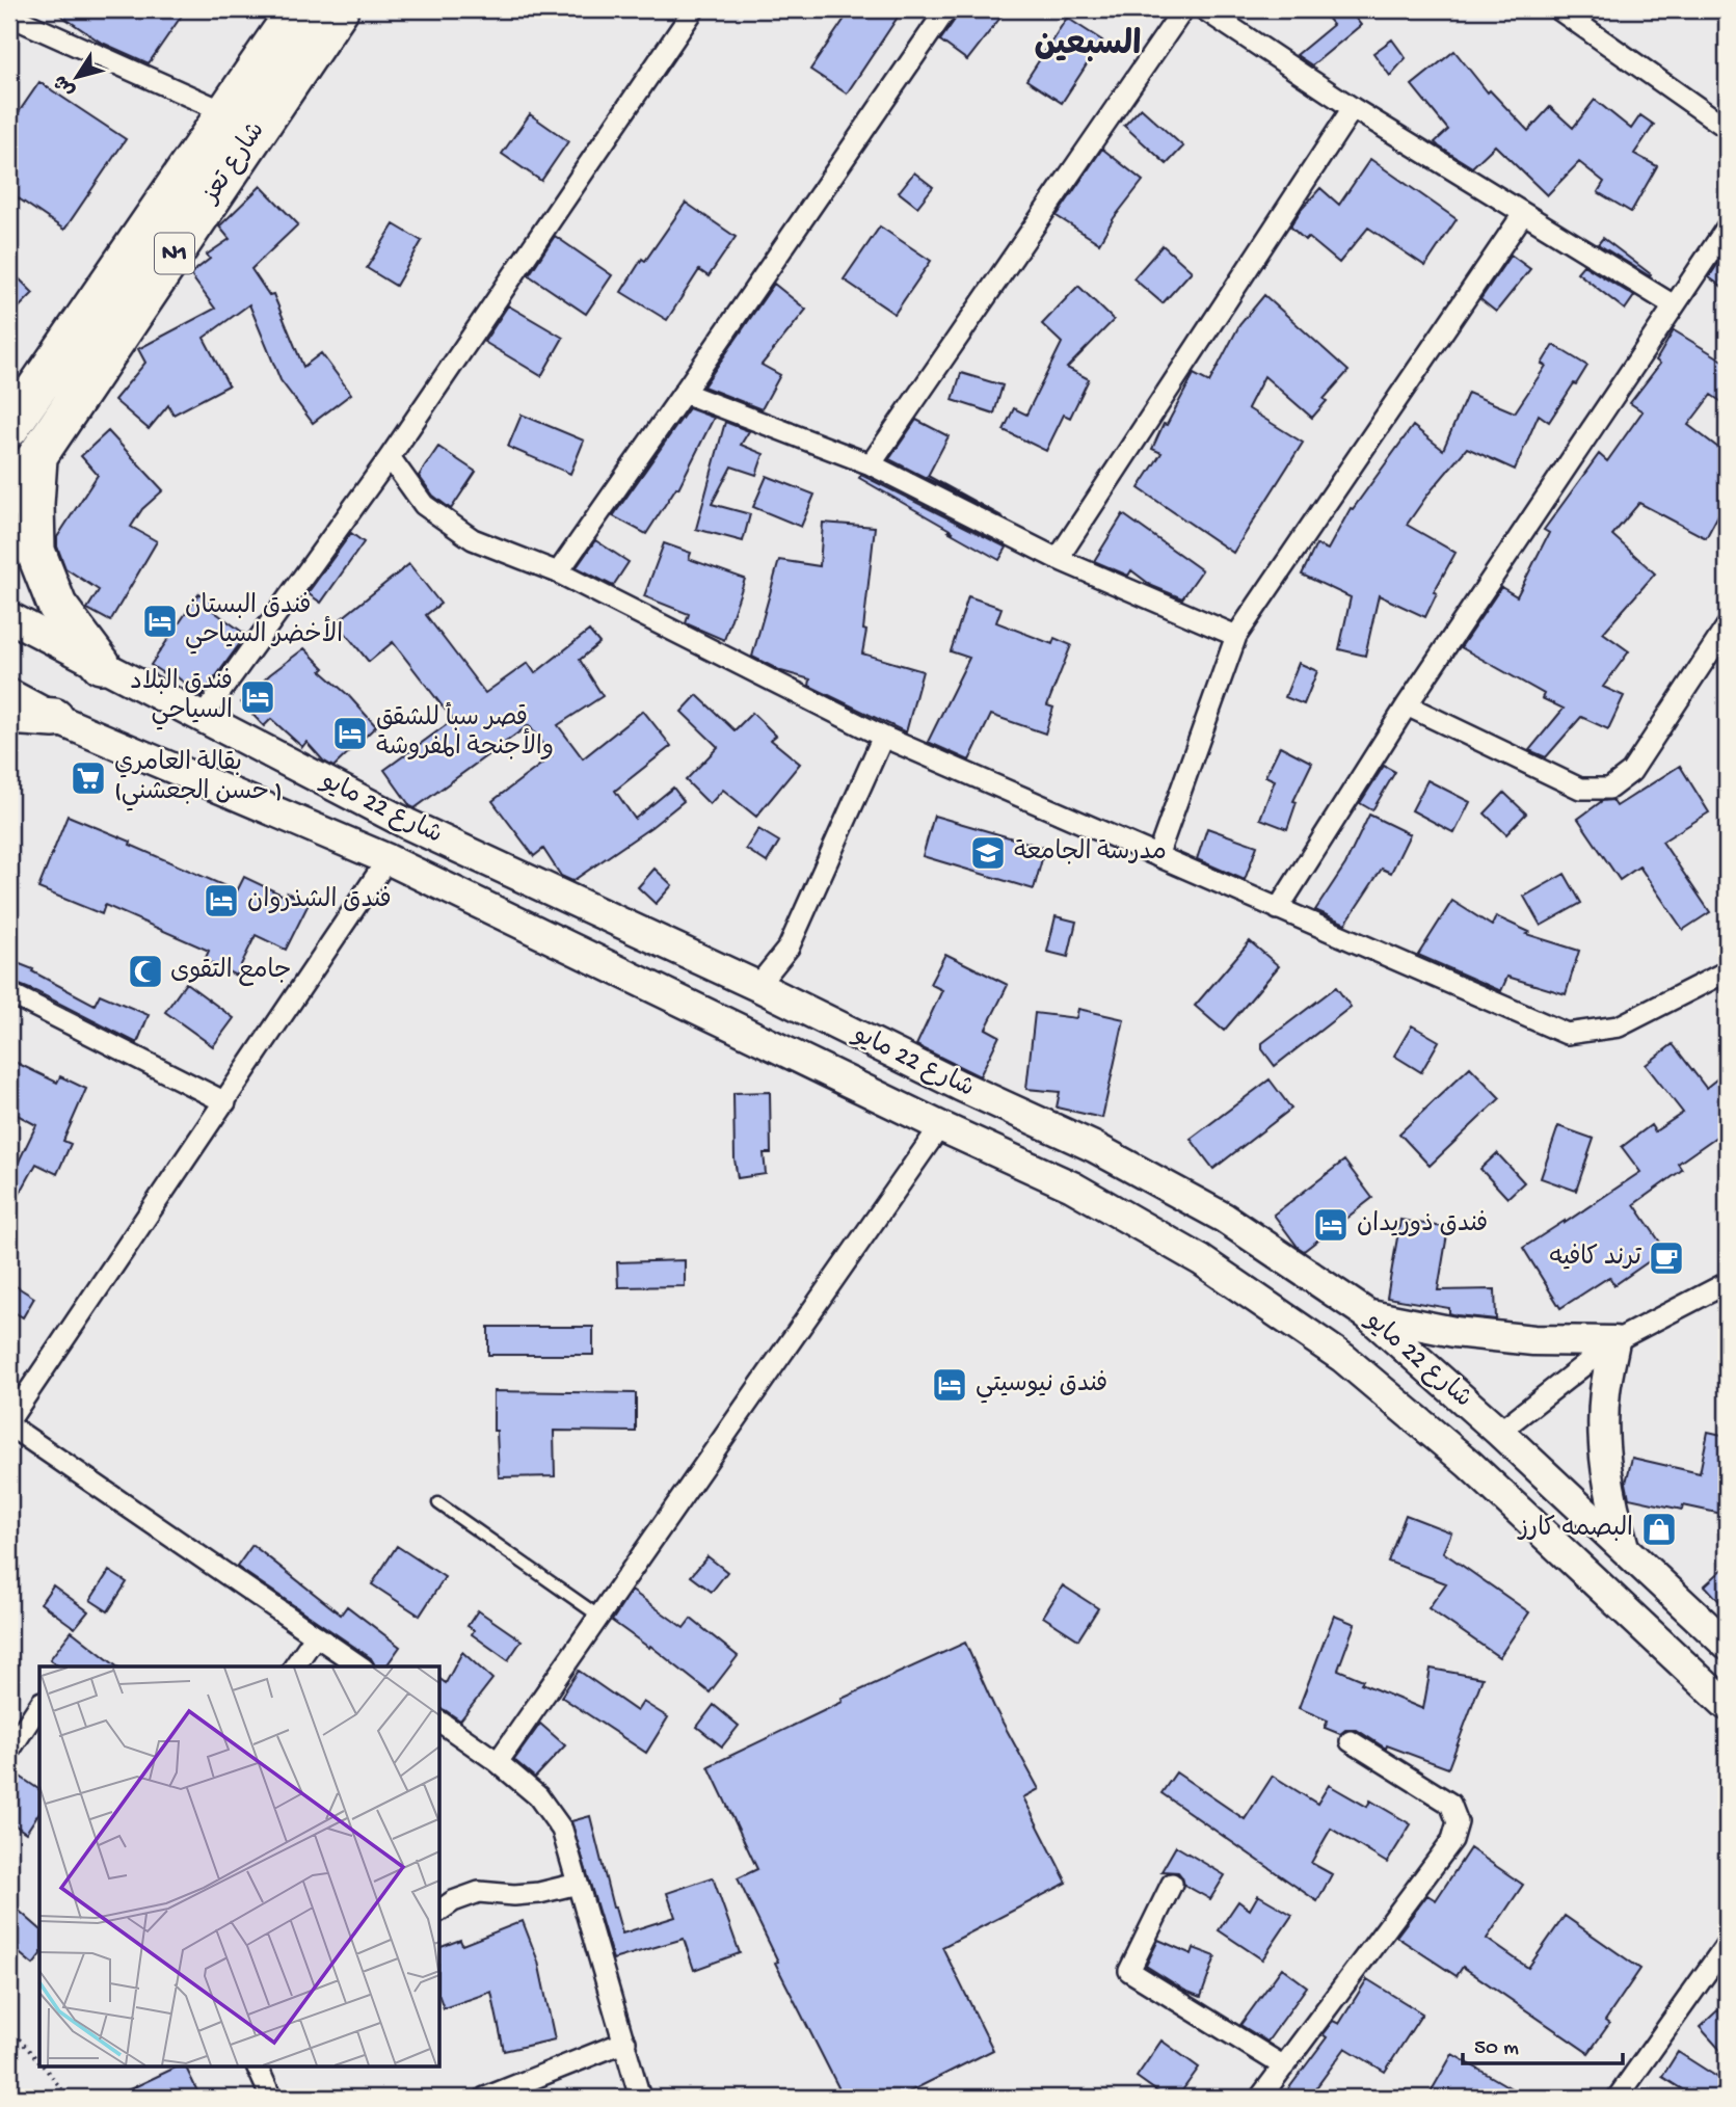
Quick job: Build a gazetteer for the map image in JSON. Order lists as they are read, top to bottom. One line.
{"streets":{"highway":["شارع تعز","N1"],"main road":["شارع 22 مايو"]},"districts":["السبعين"],"places":{"hotel":["فندق البستان الأخضر السياحي","فندق البلاد السياحي","قصر سبأ للشقق والأجنحة المفروشة","فندق الشذروان","فندق ذوريدان","فندق نيوسيتي"],"supermarket":["بقالة العامري (حسن الجعشني )"],"school or university":["مدرسة الجامعة"],"mosque":["جامع التقوى"],"cafe":["ترند كافيه"],"shop":["البصمه كارز"]},"scale_bar":"50 m","north":"bottom left"}
